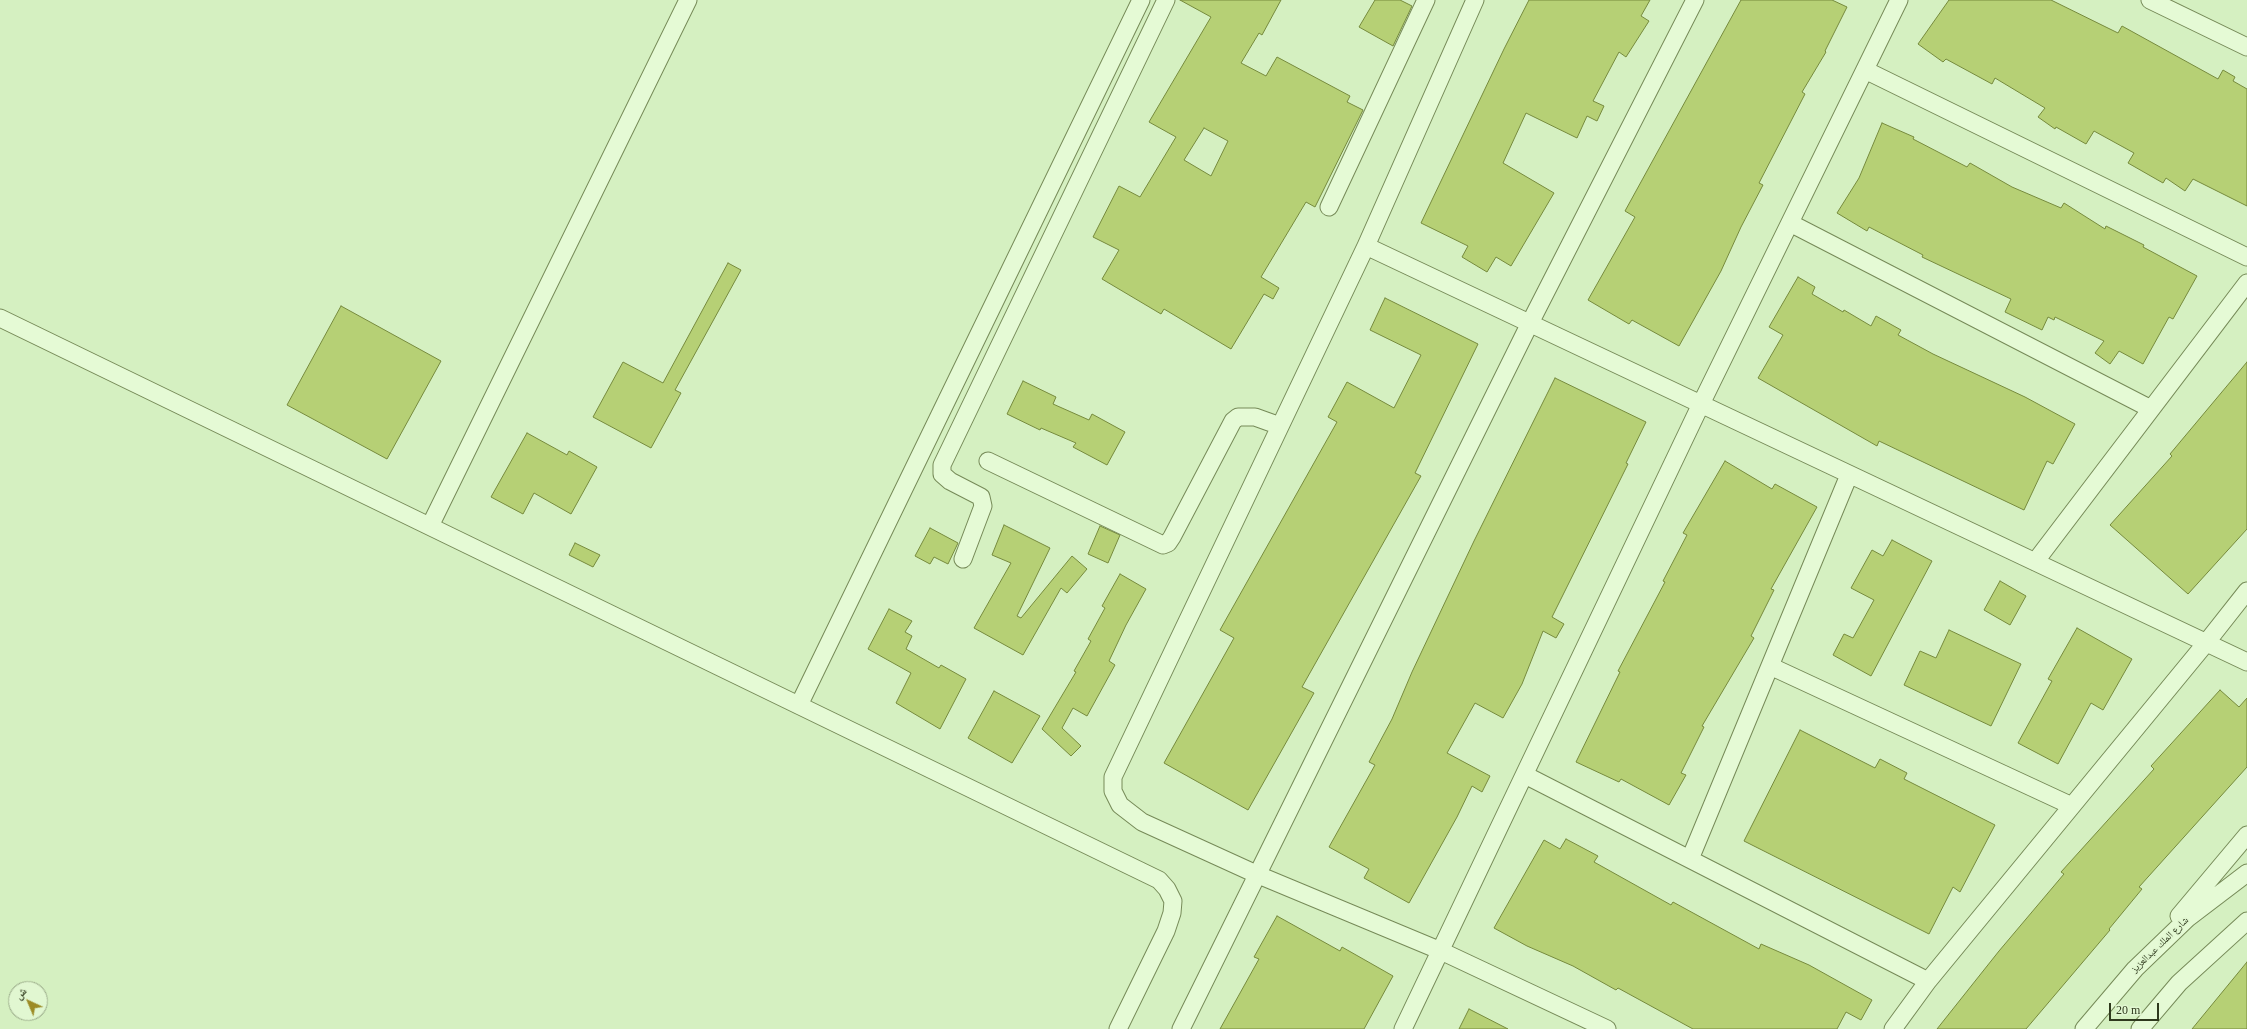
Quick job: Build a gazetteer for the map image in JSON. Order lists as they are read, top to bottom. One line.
{"streets":{"street":["شارع الملك عبدالعزيز"]},"scale_bar":"20 m","north":"top left"}
